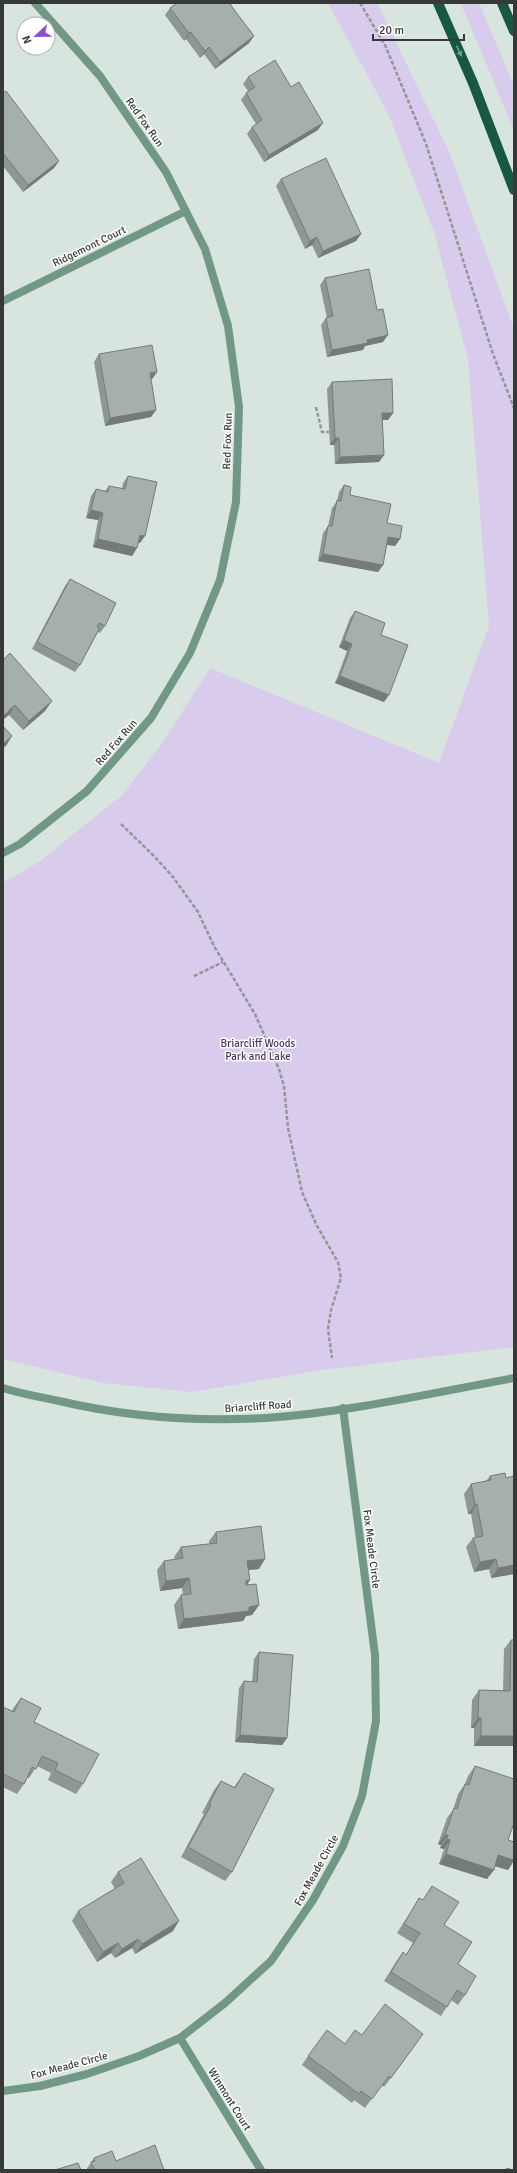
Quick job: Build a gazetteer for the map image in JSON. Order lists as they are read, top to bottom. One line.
{"streets":{"street":["Red Fox Run","Ridgemont Court","Briarcliff Road","Fox Meade Circle","Winmont Court"]},"crossings":[["Red Fox Run","Ridgemont Court"],["Briarcliff Road","Fox Meade Circle"],["Fox Meade Circle","Winmont Court"]],"parks":["Briarcliff Woods Park and Lake"],"scale_bar":"20 m","north":"left"}
